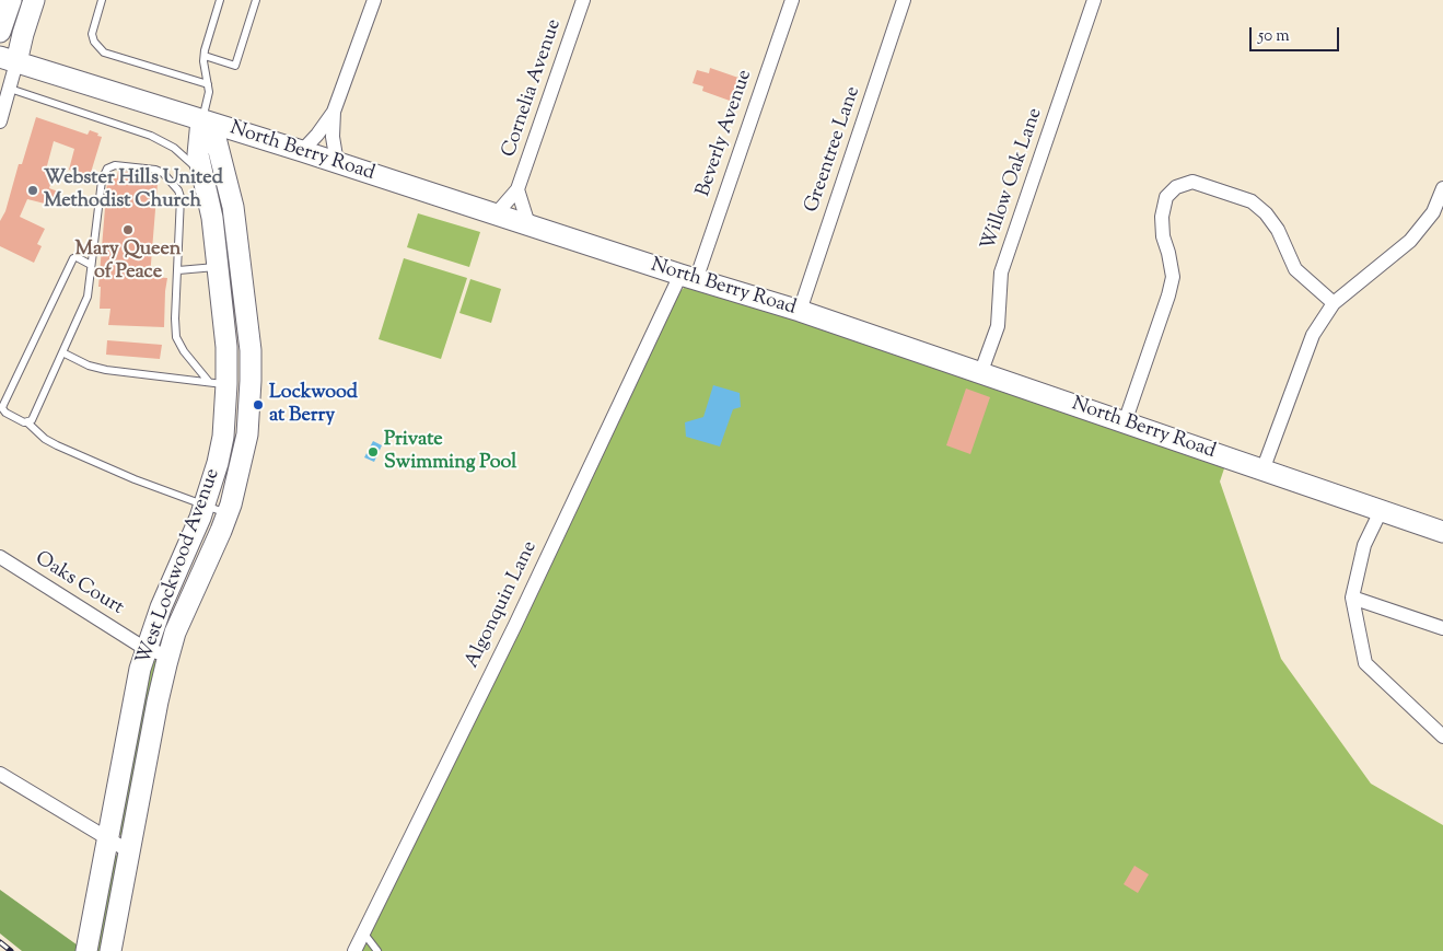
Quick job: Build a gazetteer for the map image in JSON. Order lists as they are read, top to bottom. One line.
{"streets":{"main road":["North Berry Road","West Lockwood Avenue"],"street":["Cornelia Avenue","Beverly Avenue","Greentree Lane","Willow Oak Lane","Oaks Court","Algonquin Lane"]},"crossings":[["Cornelia Avenue","North Berry Road"],["Beverly Avenue","North Berry Road"],["Beverly Avenue","Algonquin Lane"],["Greentree Lane","North Berry Road"],["North Berry Road","Willow Oak Lane"],["North Berry Road","West Lockwood Avenue"],["North Berry Road","Algonquin Lane"],["West Lockwood Avenue","Oaks Court"]],"places":["Webster Hills United Methodist Church","Mary Queen of Peace","Lockwood at Berry","Private Swimming Pool"],"scale_bar":"50 m"}
